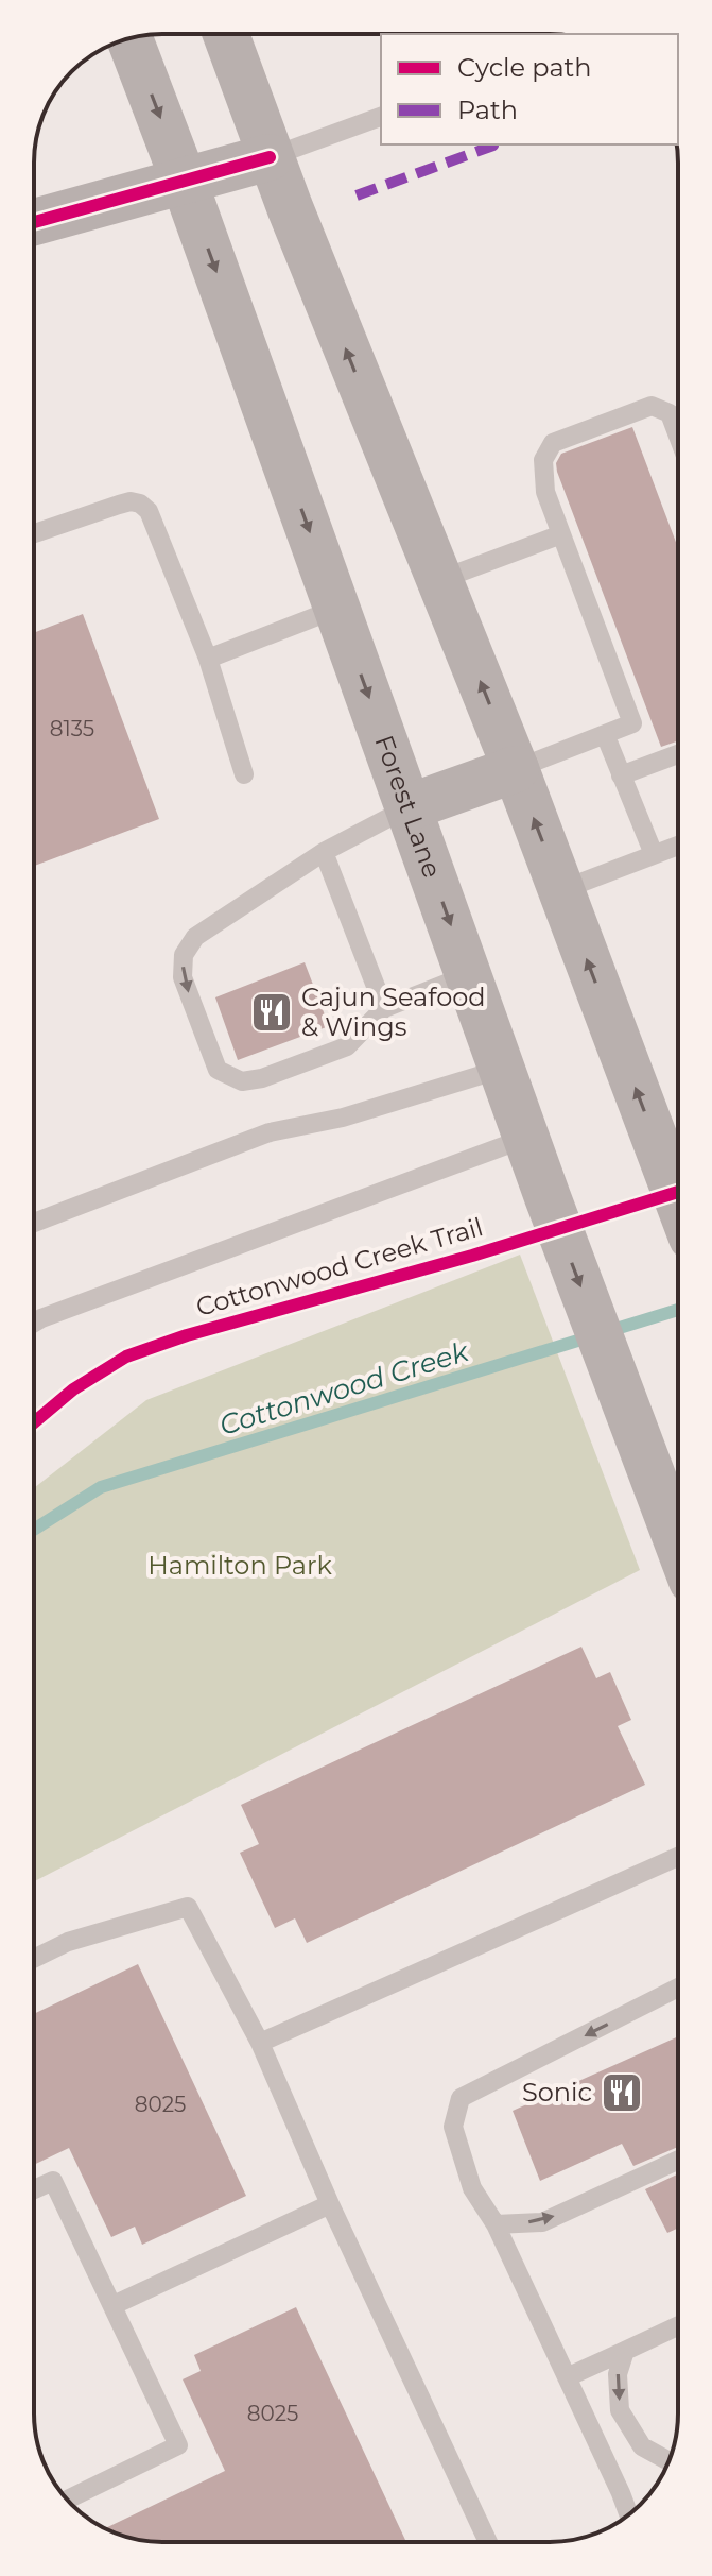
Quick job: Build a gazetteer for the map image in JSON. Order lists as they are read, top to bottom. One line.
{"streets":{"main road":["Forest Lane"],"cycle path":["Cottonwood Creek Trail"]},"water":["Cottonwood Creek"],"parks":["Hamilton Park"],"places":{"restaurant":["Cajun Seafood & Wings","Sonic"]},"house_numbers":["8135","8025","8025"],"legend":["Cycle path","Path"]}
